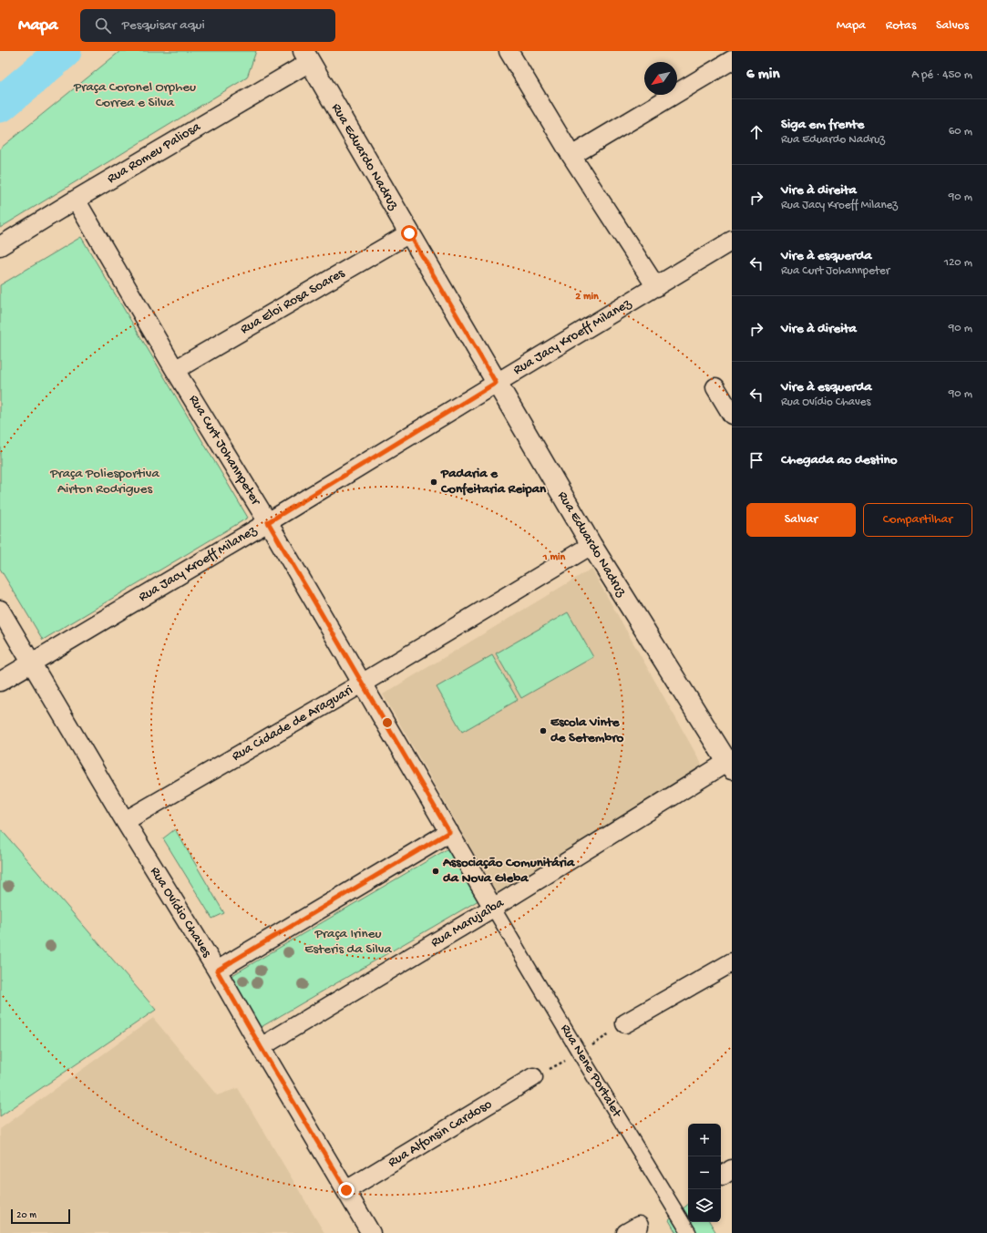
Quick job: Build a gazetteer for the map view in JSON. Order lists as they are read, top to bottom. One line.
{"streets":{"street":["Rua Romeu Paliosa","Rua Eduardo Nadruz","Rua Eloi Rosa Soares","Rua Jacy Kroeff Milanez","Rua Curt Johannpeter","Rua Cidade de Araguari","Rua Ovídio Chaves","Rua Marujaíba","Rua Nene Portalet","Rua Alfonsin Cardoso"]},"crossings":[["Rua Romeu Paliosa","Rua Eduardo Nadruz"],["Rua Romeu Paliosa","Rua Curt Johannpeter"],["Rua Eduardo Nadruz","Rua Eloi Rosa Soares"],["Rua Eduardo Nadruz","Rua Jacy Kroeff Milanez"],["Rua Eduardo Nadruz","Rua Cidade de Araguari"],["Rua Eduardo Nadruz","Rua Marujaíba"],["Rua Eloi Rosa Soares","Rua Curt Johannpeter"],["Rua Jacy Kroeff Milanez","Rua Curt Johannpeter"],["Rua Jacy Kroeff Milanez","Rua Ovídio Chaves"],["Rua Curt Johannpeter","Rua Cidade de Araguari"],["Rua Curt Johannpeter","Rua Marujaíba"],["Rua Curt Johannpeter","Rua Nene Portalet"],["Rua Cidade de Araguari","Rua Ovídio Chaves"],["Rua Ovídio Chaves","Rua Marujaíba"],["Rua Ovídio Chaves","Rua Alfonsin Cardoso"],["Rua Marujaíba","Rua Nene Portalet"]],"parks":["Praça Coronel Orpheu Correa e Silva","Praça Poliesportiva Airton Rodrigues","Praça Irineu Esteris da Silva"],"places":["Padaria e Confeitaria Reipan","Escola Vinte de Setembro","Associação Comunitária da Nova Gleba"],"scale_bar":"20 m","north":"bottom left","page":{"header":"Mapa","search":"Pesquisar aqui","nav":["Mapa","Rotas","Salvos"],"heading":["6 min","A pé · 450 m"],"list":[["Siga em frente","Rua Eduardo Nadruz","60 m"],["Vire à direita","Rua Jacy Kroeff Milanez","90 m"],["Vire à esquerda","Rua Curt Johannpeter","120 m"],["Vire à direita","90 m"],["Vire à esquerda","Rua Ovídio Chaves","90 m"],"Chegada ao destino"],"buttons":["Salvar","Compartilhar"],"map_buttons":["+","−"],"scale":"20 m"},"rings":["2 min","1 min"]}
